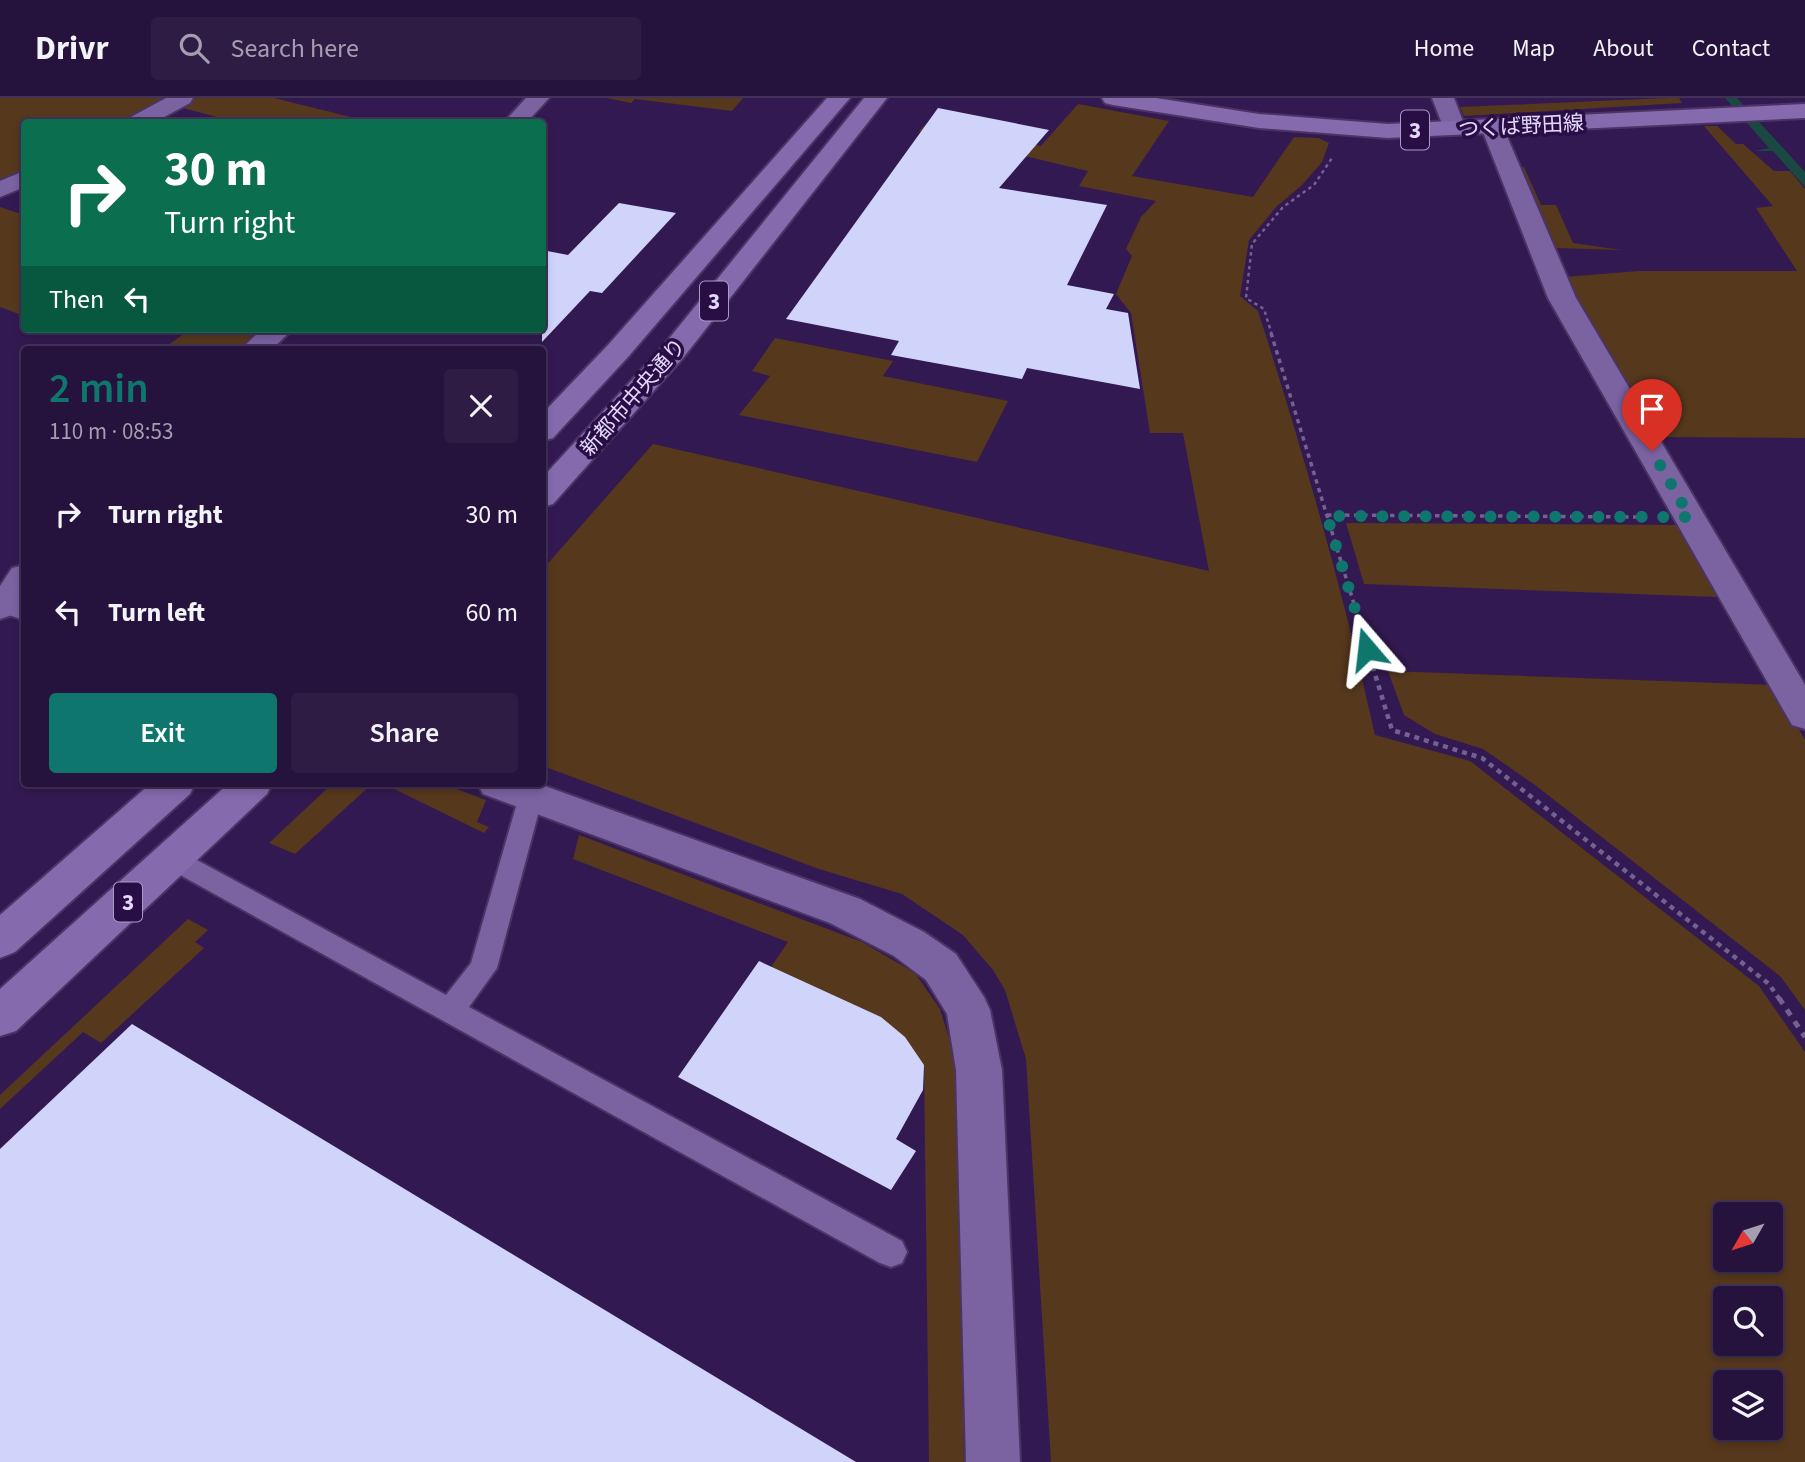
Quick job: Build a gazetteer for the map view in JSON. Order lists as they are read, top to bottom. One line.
{"streets":{"main road":["つくば野田線","3","新都市中央通り"]},"north":"bottom left","page":{"header":"Drivr","search":"Search here","nav":["Home","Map","About","Contact"],"turn":["30 m","Turn right"],"then":"Then","heading":["2 min","110 m · 08:53"],"list":[{"name":"Turn right","value":"30 m"},{"name":"Turn left","value":"60 m"}],"buttons":["Exit","Share"]}}
